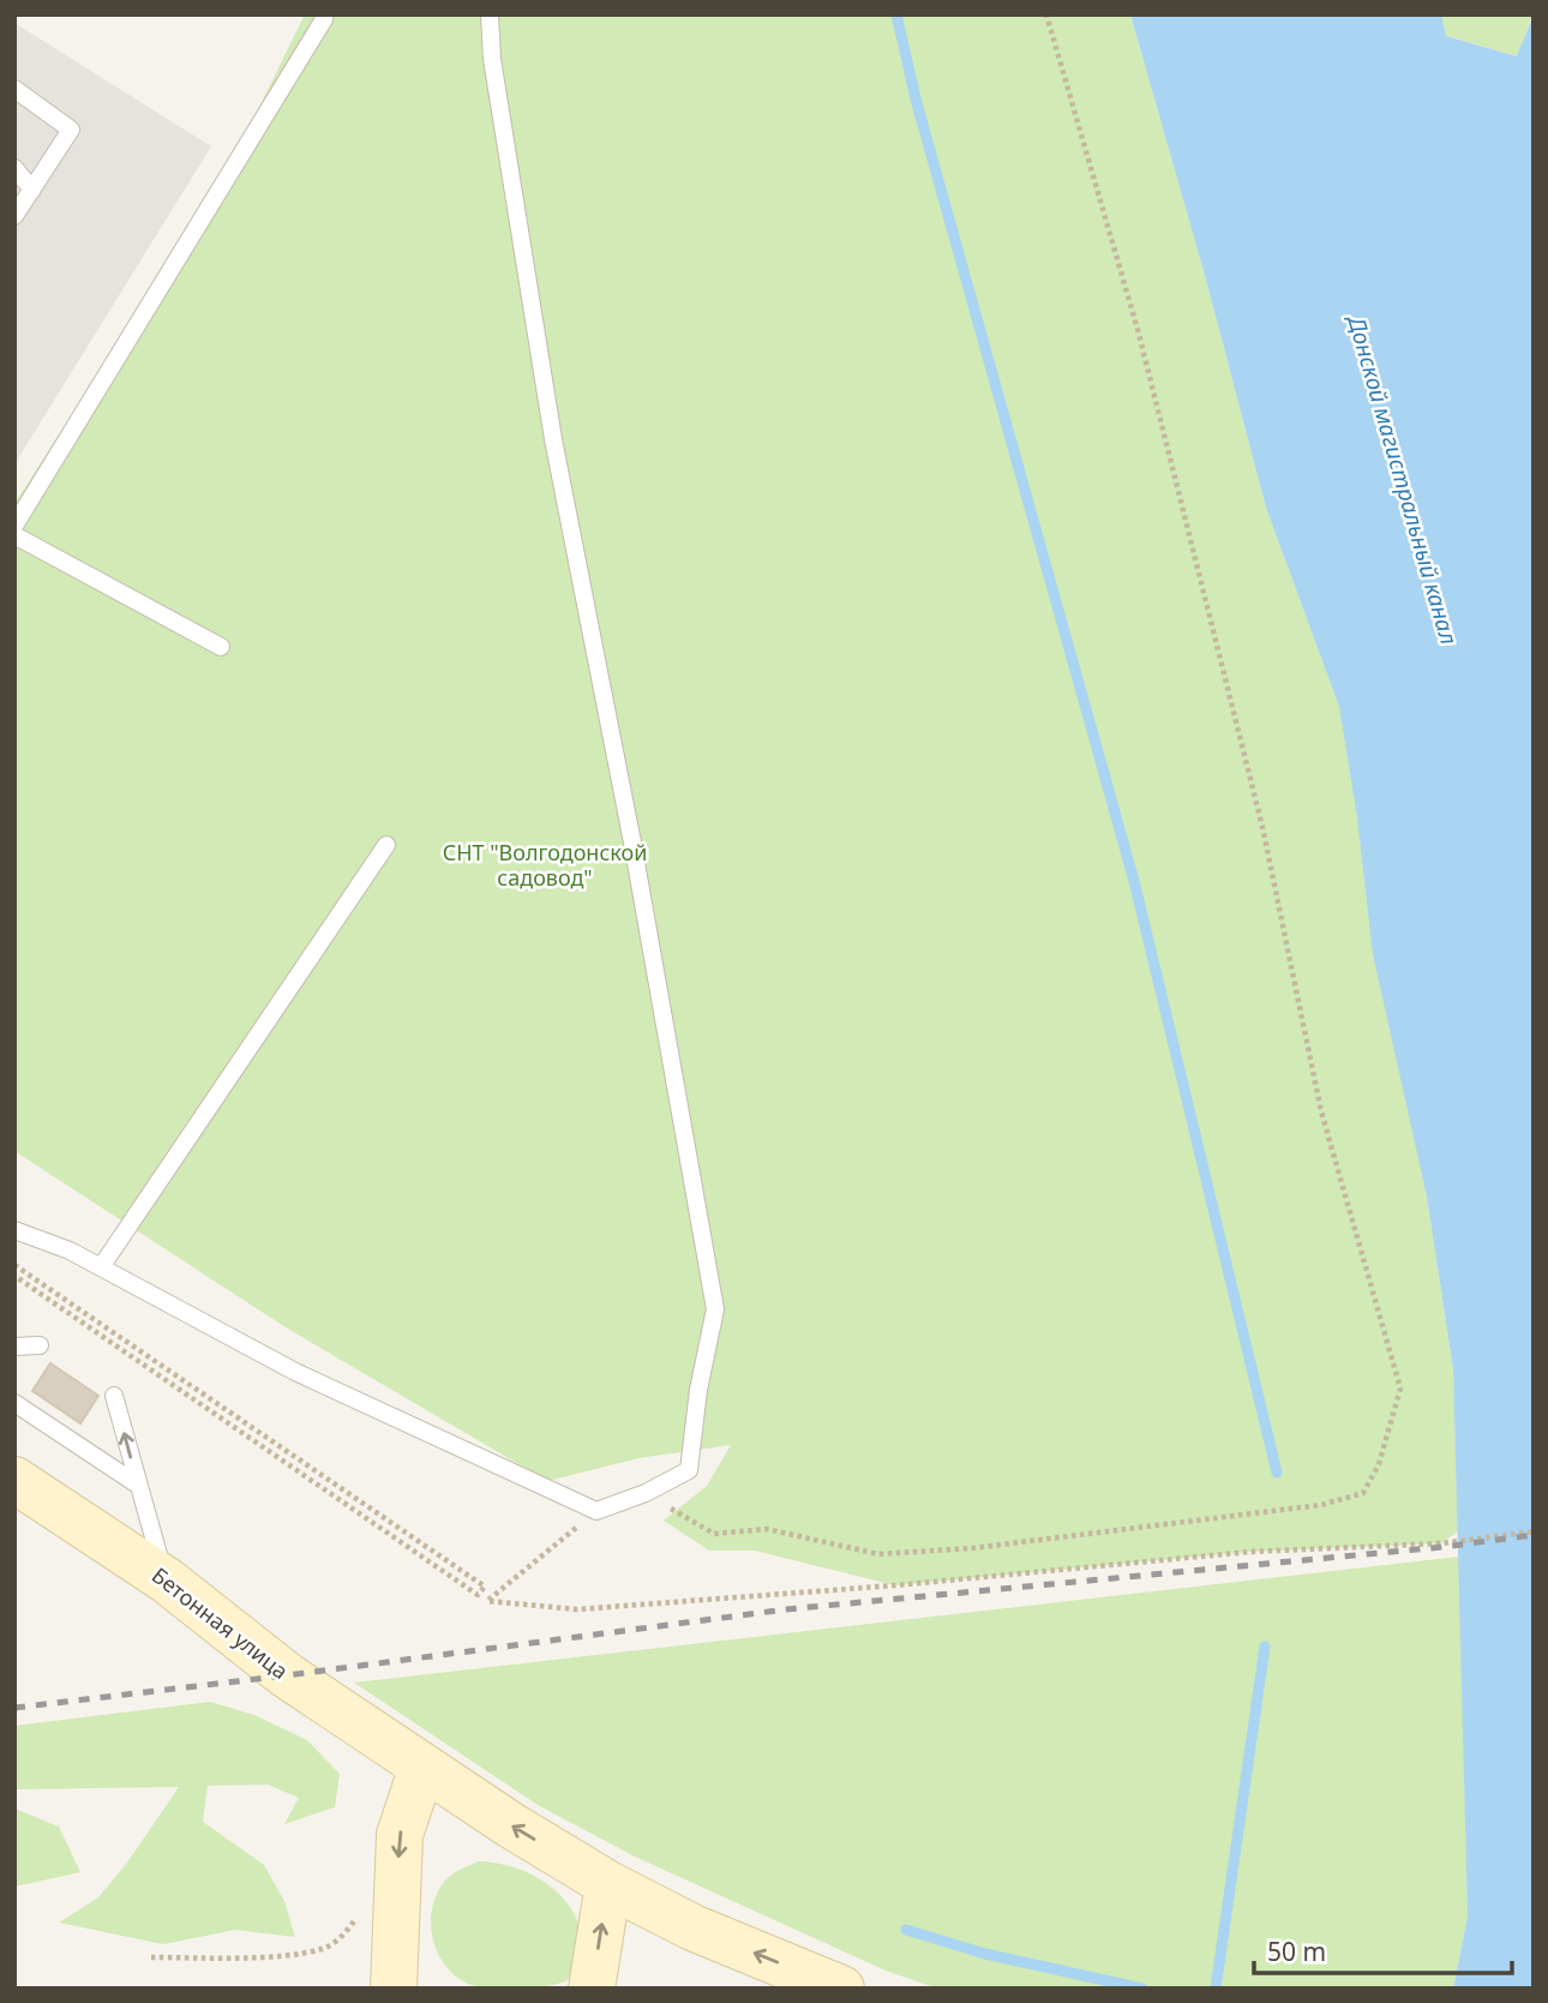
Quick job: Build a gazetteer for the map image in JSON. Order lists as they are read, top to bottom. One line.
{"streets":{"main road":["Бетонная улица"]},"one_way":["Бетонная улица"],"water":["Донской магистральный канал"],"parks":["СНТ \"Волгодонской садовод\""],"scale_bar":"50 m"}
